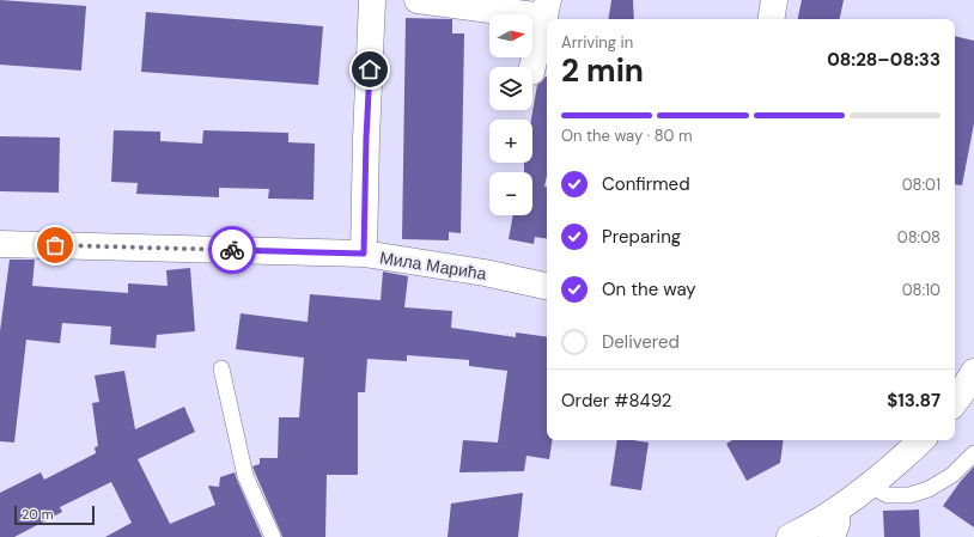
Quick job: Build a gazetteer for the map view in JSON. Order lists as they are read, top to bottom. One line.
{"streets":{"street":["Мила Марића"]},"scale_bar":"20 m","north":"right","page":{"map_buttons":["+","−"],"heading":["2 min","Arriving in","08:28–08:33"],"panel":["Order #8492","$13.87"],"bar":"On the way · 80 m","list":[["Confirmed","08:01"],["Preparing","08:08"],["On the way","08:10"],"Delivered"],"scale":"20 m"}}
